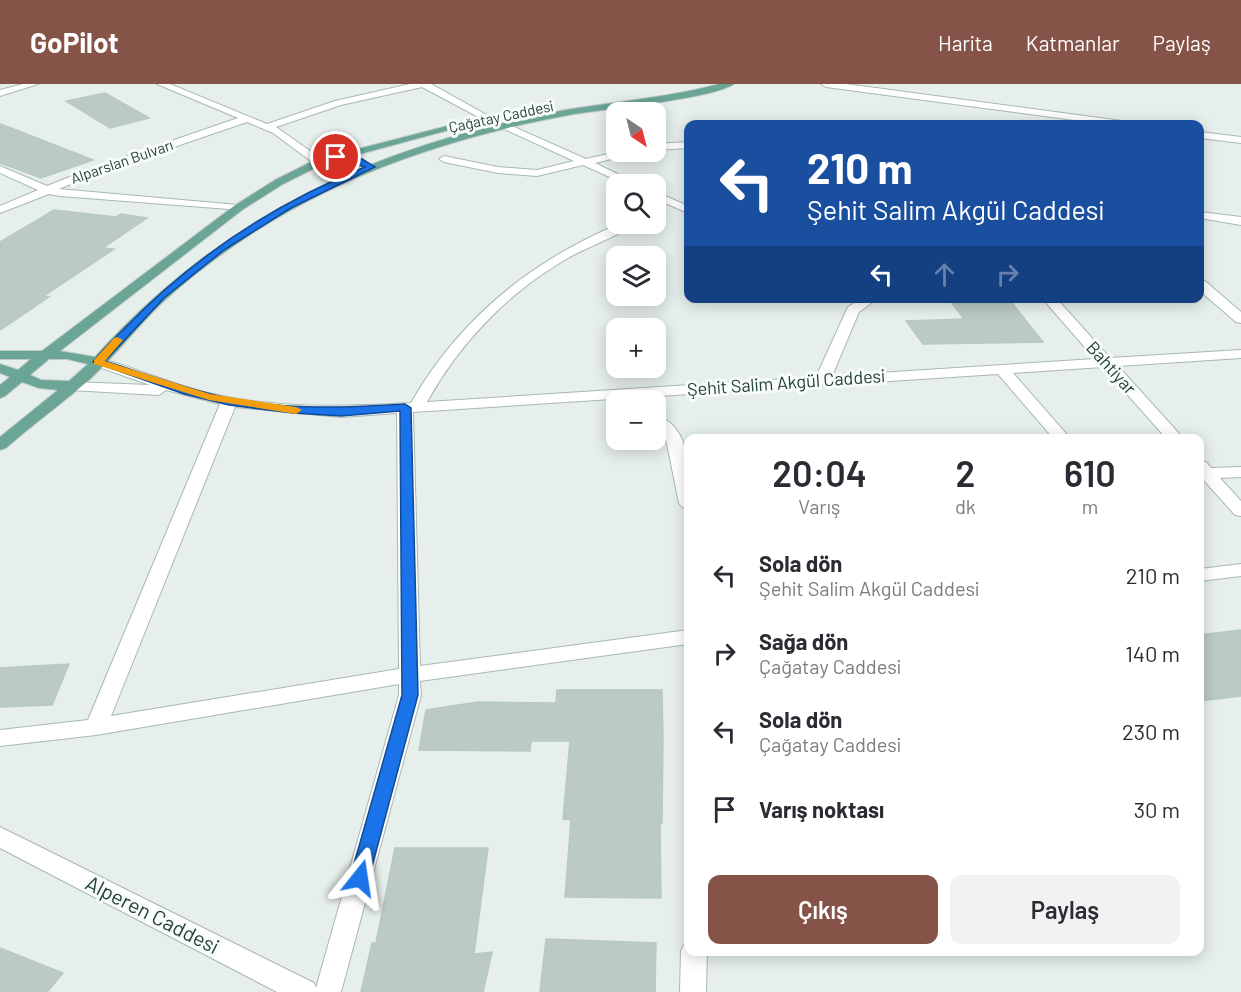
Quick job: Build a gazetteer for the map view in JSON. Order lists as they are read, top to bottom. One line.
{"streets":{"main road":["Çağatay Caddesi"],"street":["Alparslan Bulvarı","Bahtiyar","Şehit Salim Akgül Caddesi","Alperen Caddesi"]},"crossings":[["Çağatay Caddesi","Şehit Salim Akgül Caddesi"],["Bahtiyar","Şehit Salim Akgül Caddesi"]],"north":"bottom right","page":{"header":"GoPilot","nav":["Harita","Katmanlar","Paylaş"],"map_buttons":["+","−"],"turn":["210 m","Şehit Salim Akgül Caddesi"],"eta":["20:04","Varış","2","dk","610","m"],"list":[{"name":"Sola dön","note":"Şehit Salim Akgül Caddesi","value":"210 m"},{"name":"Sağa dön","note":"Çağatay Caddesi","value":"140 m"},{"name":"Sola dön","note":"Çağatay Caddesi","value":"230 m"},{"name":"Varış noktası","value":"30 m"}],"buttons":["Çıkış","Paylaş"]}}
